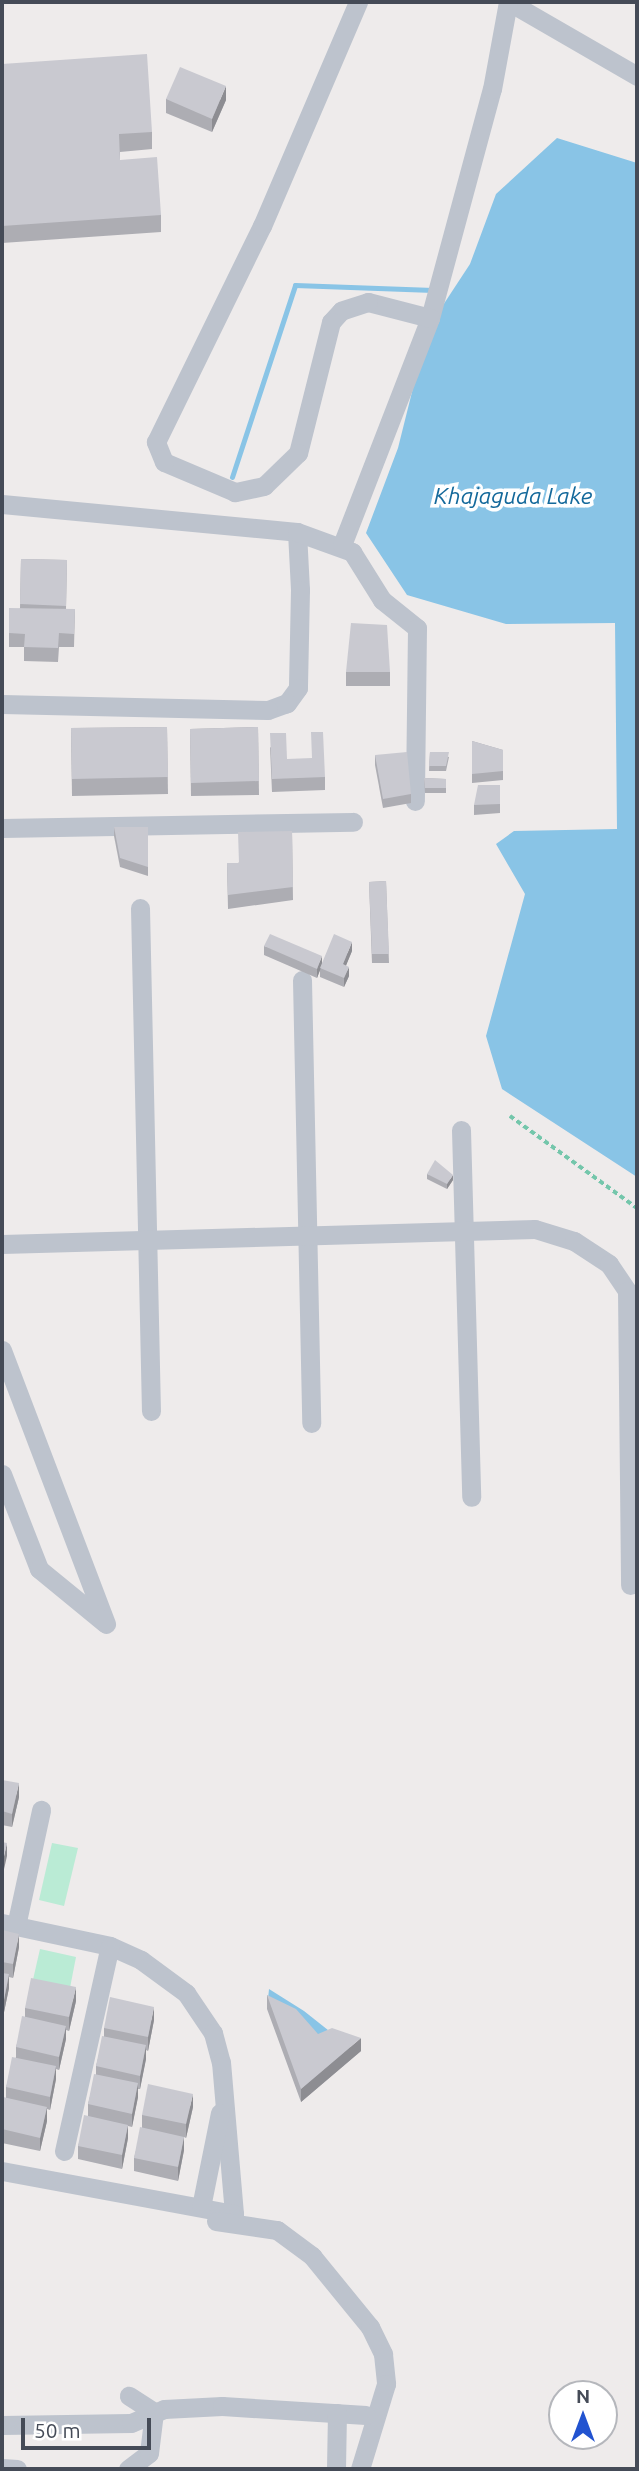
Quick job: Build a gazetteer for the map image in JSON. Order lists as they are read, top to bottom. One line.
{"water":["Khajaguda Lake"],"scale_bar":"50 m","north":"top"}
